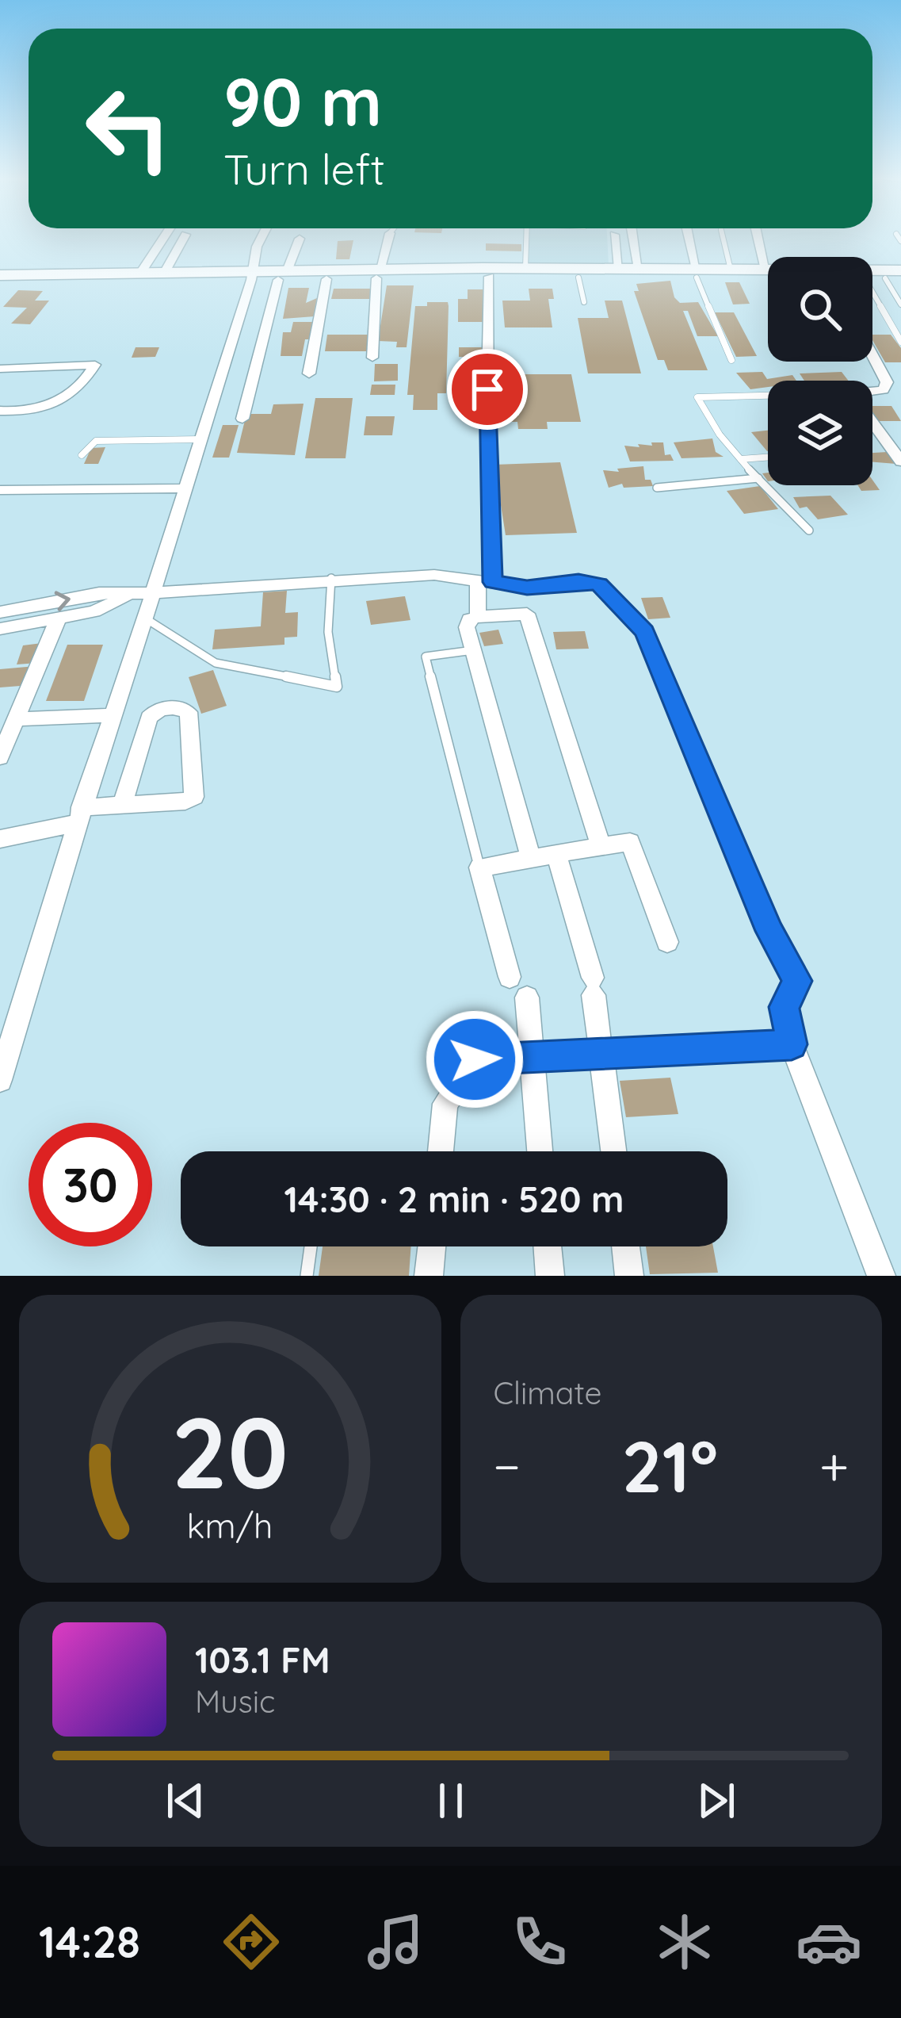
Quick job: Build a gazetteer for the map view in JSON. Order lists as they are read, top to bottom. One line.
{"page":{"turn":["90 m","Turn left"],"limit":"30","trip":"14:30 · 2 min · 520 m","tile":"Climate","heat":["−","21°","+"],"song":["103.1 FM","Music"],"tabs":"14:28","gauge":["20","km/h"]}}
